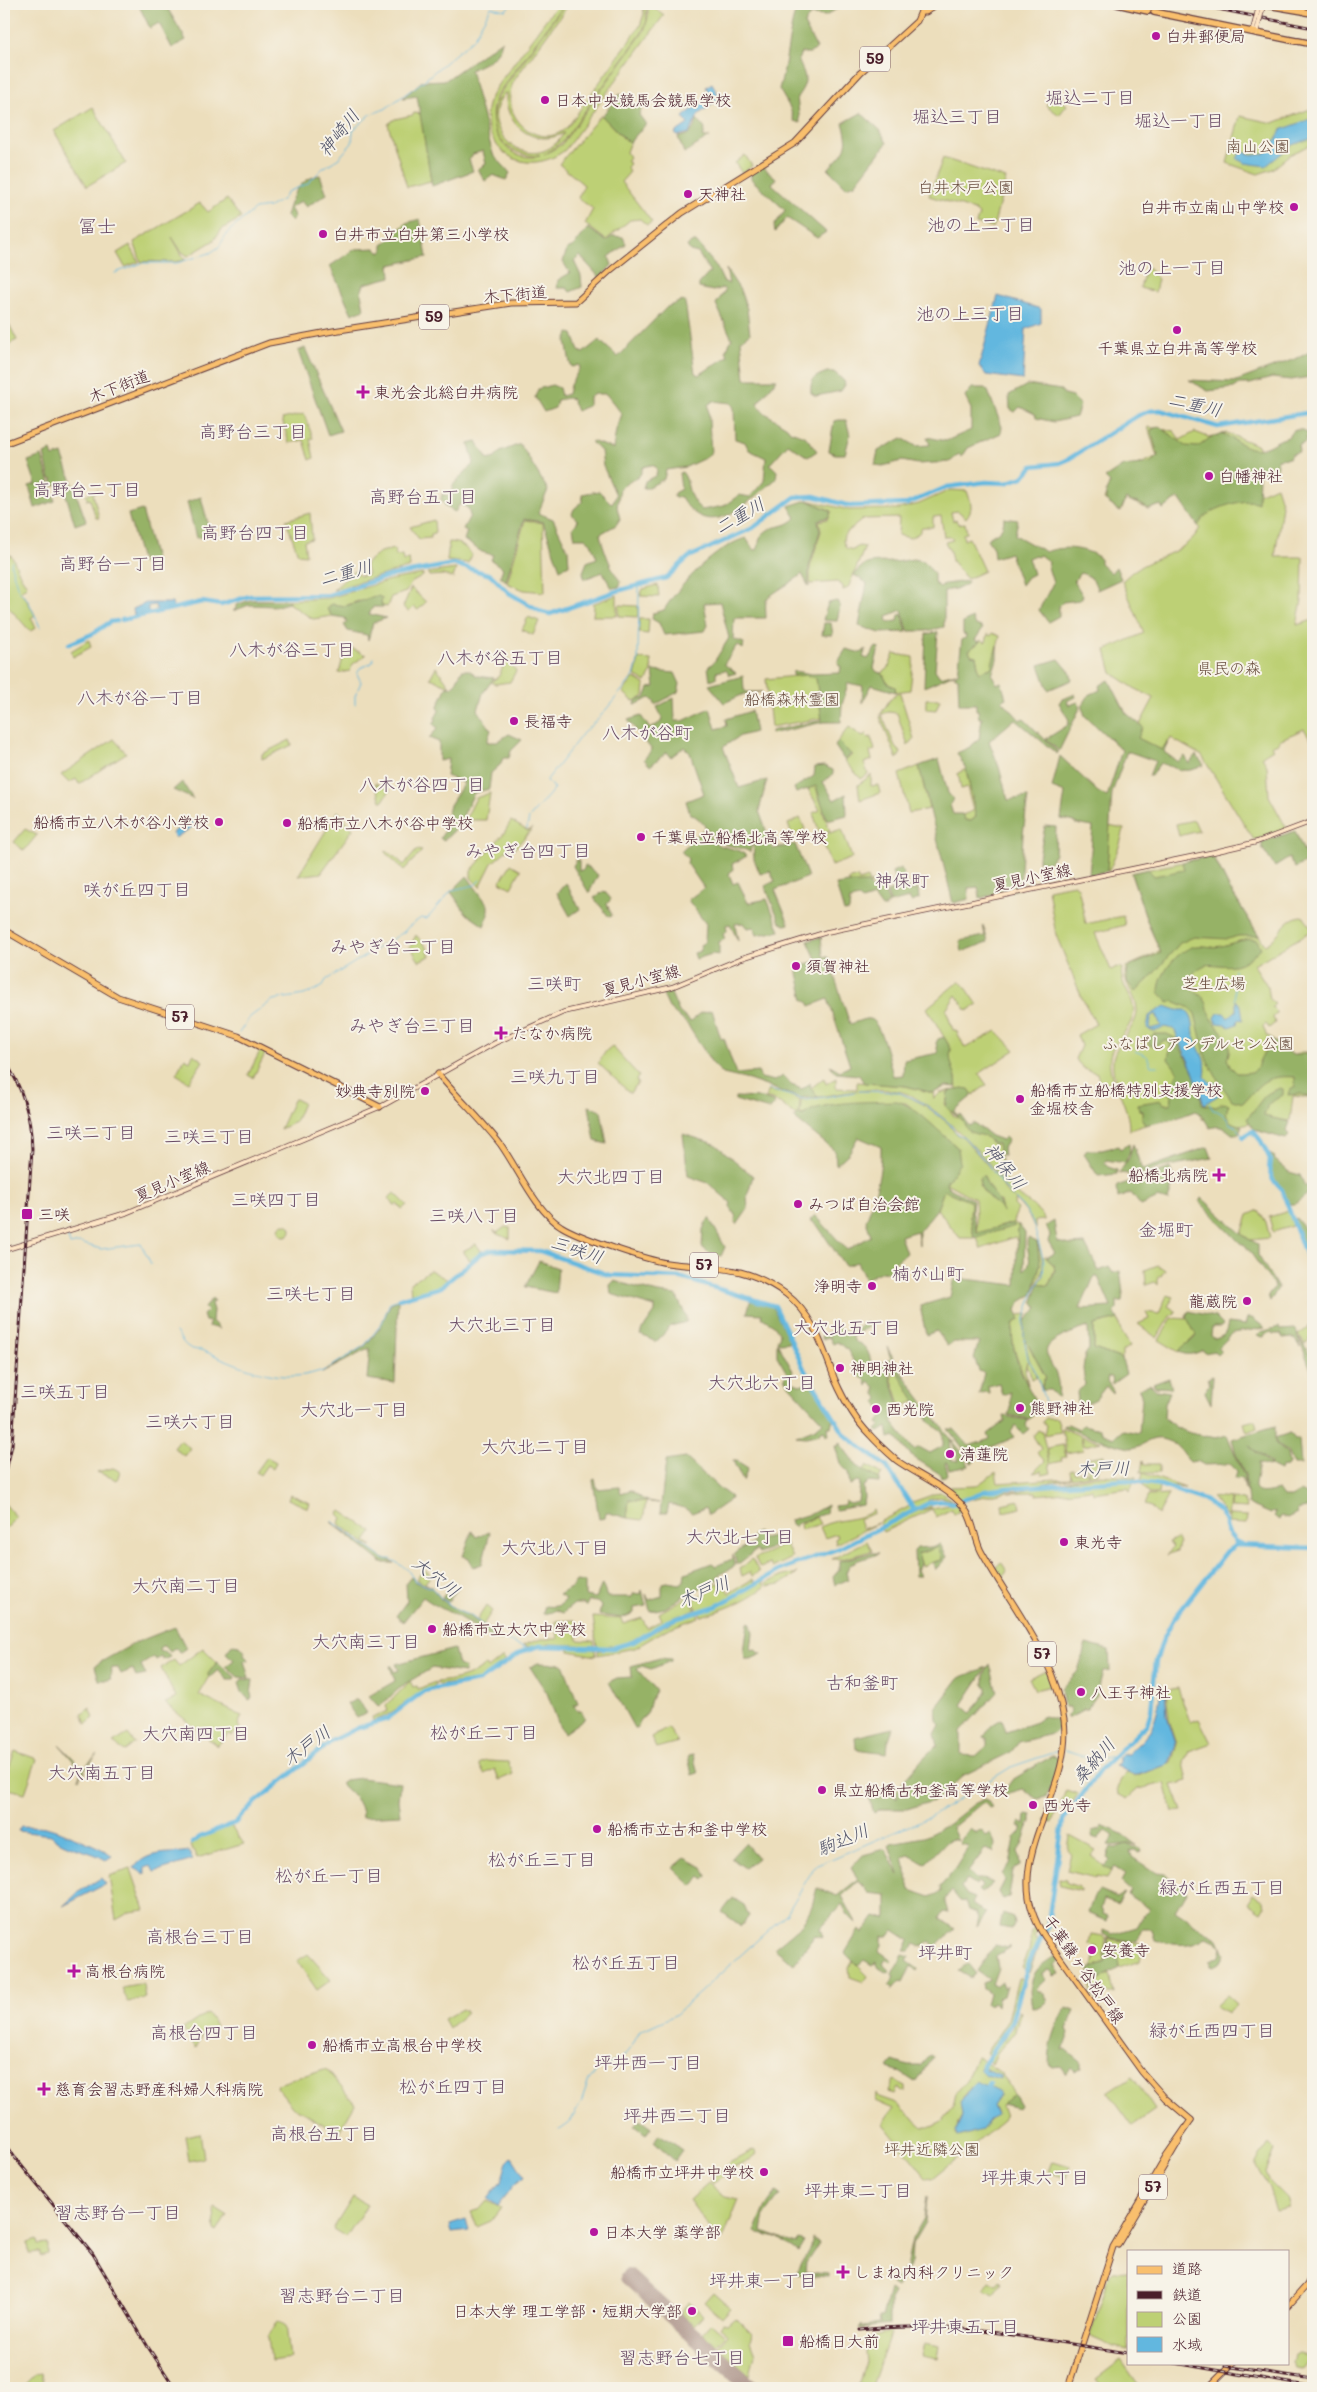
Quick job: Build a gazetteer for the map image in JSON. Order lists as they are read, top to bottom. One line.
{"streets":{"main road":["59","木下街道","夏見小室線","57","千葉鎌ヶ谷松戸線"]},"crossings":[["夏見小室線","57"],["夏見小室線","千葉鎌ヶ谷松戸線"]],"districts":["堀込二丁目","堀込三丁目","堀込一丁目","池の上二丁目","冨士","池の上一丁目","池の上三丁目","高野台三丁目","高野台二丁目","高野台五丁目","高野台四丁目","高野台一丁目","八木が谷三丁目","八木が谷五丁目","八木が谷一丁目","八木が谷町","八木が谷四丁目","みやぎ台四丁目","神保町","咲が丘四丁目","みやぎ台二丁目","三咲町","みやぎ台三丁目","三咲九丁目","三咲二丁目","三咲三丁目","大穴北四丁目","三咲四丁目","三咲八丁目","金堀町","楠が山町","三咲七丁目","大穴北三丁目","大穴北五丁目","大穴北六丁目","三咲五丁目","大穴北一丁目","三咲六丁目","大穴北二丁目","大穴北七丁目","大穴北八丁目","大穴南二丁目","大穴南三丁目","古和釜町","松が丘二丁目","大穴南四丁目","大穴南五丁目","松が丘三丁目","松が丘一丁目","緑が丘西五丁目","高根台三丁目","坪井町","松が丘五丁目","緑が丘西四丁目","高根台四丁目","坪井西一丁目","松が丘四丁目","坪井西二丁目","高根台五丁目","坪井東六丁目","坪井東二丁目","習志野台一丁目","坪井東一丁目","習志野台二丁目","坪井東五丁目","習志野台七丁目"],"water":["神崎川","二重川","神保川","三咲川","木戸川","大穴川","桑納川","駒込川"],"parks":["南山公園","白井木戸公園","県民の森","船橋森林霊園","芝生広場","ふなばしアンデルセン公園","坪井近隣公園"],"places":{"other":["白井郵便局","日本中央競馬会競馬学校","天神社","白井市立南山中学校","白井市立白井第三小学校","千葉県立白井高等学校","白幡神社","長福寺","船橋市立八木が谷小学校","船橋市立八木が谷中学校","千葉県立船橋北高等学校","須賀神社","妙典寺別院","船橋市立船橋特別支援学校 金堀校舎","みつば自治会館","浄明寺","龍蔵院","神明神社","熊野神社","西光院","清蓮院","東光寺","船橋市立大穴中学校","八王子神社","県立船橋古和釜高等学校","西光寺","船橋市立古和釜中学校","安養寺","船橋市立高根台中学校","船橋市立坪井中学校","日本大学 薬学部","日本大学 理工学部・短期大学部"],"health":["東光会北総白井病院","たなか病院","船橋北病院","高根台病院","慈育会習志野産科婦人科病院","しまね内科クリニック"],"transit":["三咲","船橋日大前"]},"legend":["道路","鉄道","公園","水域"]}
